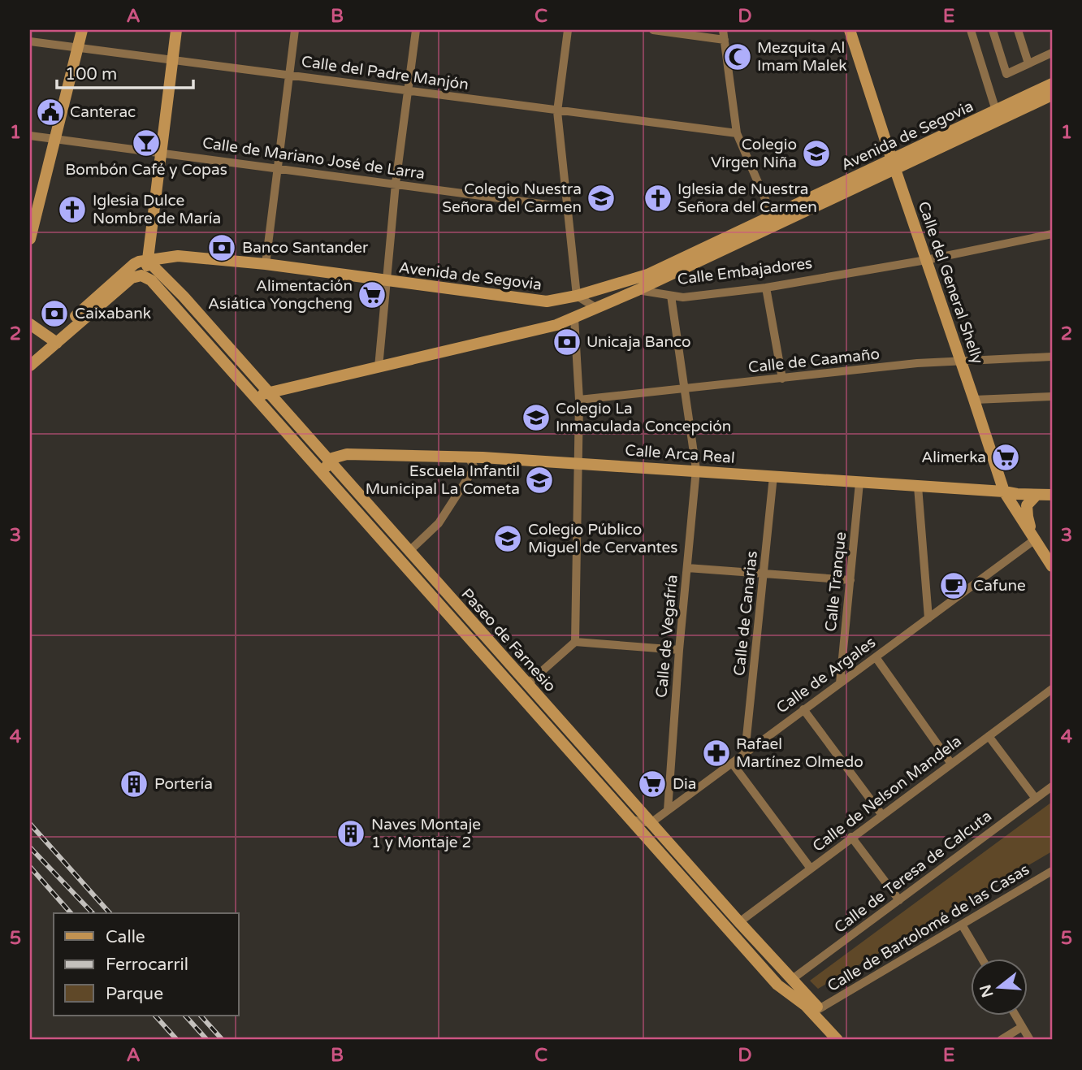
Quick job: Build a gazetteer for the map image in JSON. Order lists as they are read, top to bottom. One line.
{"streets":{"main road":["Avenida de Segovia","Calle del General Shelly","Calle Arca Real","Paseo de Farnesio"],"street":["Calle del Padre Manjón","Calle de Mariano José de Larra","Calle Embajadores","Calle de Caamaño","Calle Tranque","Calle de Canarias","Calle de Vegafría","Calle de Argales","Calle de Nelson Mandela","Calle de Teresa de Calcuta","Calle de Bartolomé de las Casas"]},"crossings":[["Avenida de Segovia","Calle Embajadores"],["Avenida de Segovia","Calle del General Shelly"],["Avenida de Segovia","Paseo de Farnesio"],["Calle Embajadores","Calle del General Shelly"],["Calle Embajadores","Calle de Vegafría"],["Calle del General Shelly","Calle de Caamaño"],["Calle del General Shelly","Calle Arca Real"],["Calle del General Shelly","Calle de Argales"],["Calle de Caamaño","Calle de Vegafría"],["Calle Arca Real","Calle Tranque"],["Calle Arca Real","Calle de Canarias"],["Calle Arca Real","Calle de Vegafría"],["Calle Arca Real","Paseo de Farnesio"],["Calle Tranque","Calle de Argales"],["Calle de Canarias","Calle de Argales"],["Calle de Vegafría","Calle de Argales"],["Paseo de Farnesio","Calle de Argales"],["Paseo de Farnesio","Calle de Nelson Mandela"],["Paseo de Farnesio","Calle de Teresa de Calcuta"],["Paseo de Farnesio","Calle de Bartolomé de las Casas"]],"places":{"mosque":["Mezquita Al Imam Malek"],"public building":["Canterac"],"bar":["Bombón Café y Copas"],"school or university":["Colegio Virgen Niña","Colegio Nuestra Señora del Carmen","Colegio La Inmaculada Concepción","Escuela Infantil Municipal La Cometa","Colegio Público Miguel de Cervantes"],"church":["Iglesia de Nuestra Señora del Carmen","Iglesia Dulce Nombre de María"],"bank":["Banco Santander","Caixabank","Unicaja Banco"],"supermarket":["Alimentación Asiática Yongcheng","Alimerka","Dia"],"cafe":["Cafune"],"pharmacy":["Rafael Martínez Olmedo"],"building":["Portería","Naves Montaje 1 y Montaje 2"]},"legend":["Calle","Ferrocarril","Parque"],"scale_bar":"100 m","north":"left","grid":{"columns":["A","B","C","D","E"],"rows":["1","2","3","4","5"]}}
